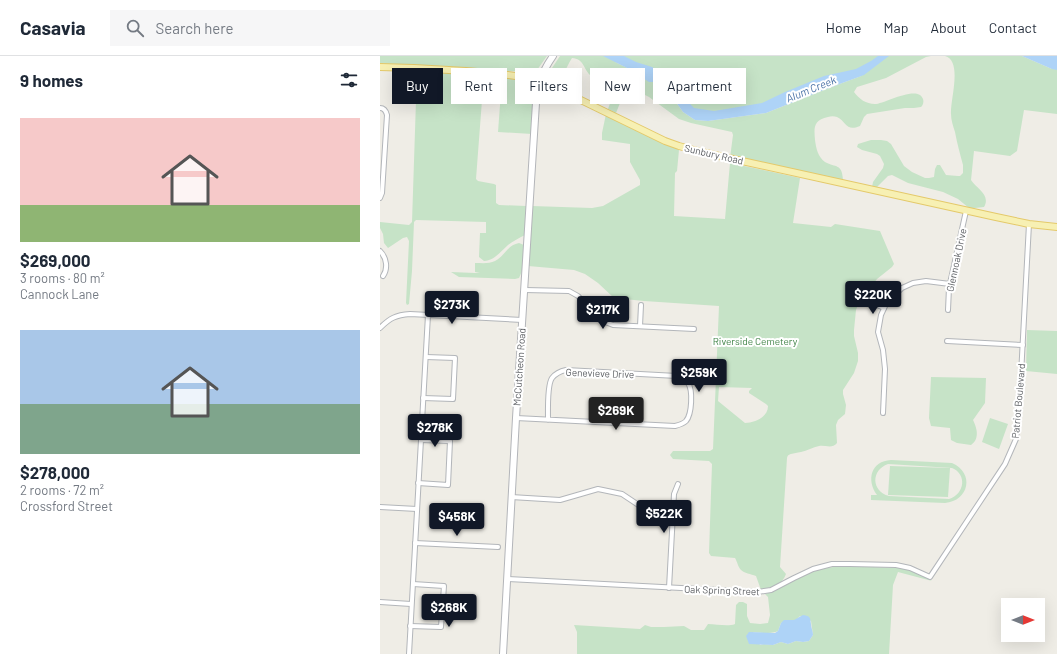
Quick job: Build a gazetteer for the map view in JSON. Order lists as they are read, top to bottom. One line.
{"streets":{"main road":["Sunbury Road","McCutcheon Road"],"street":["Glennoak Drive","Genevieve Drive","Patriot Boulevard","Oak Spring Street"]},"crossings":[["Sunbury Road","Glennoak Drive"],["Sunbury Road","Patriot Boulevard"],["McCutcheon Road","Oak Spring Street"],["Patriot Boulevard","Oak Spring Street"]],"water":["Alum Creek"],"parks":["Riverside Cemetery"],"north":"right","page":{"header":"Casavia","search":"Search here","nav":["Home","Map","About","Contact"],"heading":"9 homes","chip":["Buy","Rent","Filters","New","Apartment"],"list":[{"name":"$269,000","note":"3 rooms · 80 m² · Cannock Lane"},{"name":"$278,000","note":"2 rooms · 72 m² · Crossford Street"}],"price":["$220K","$273K","$217K","$259K","$269K","$278K","$522K","$458K","$268K"]}}
